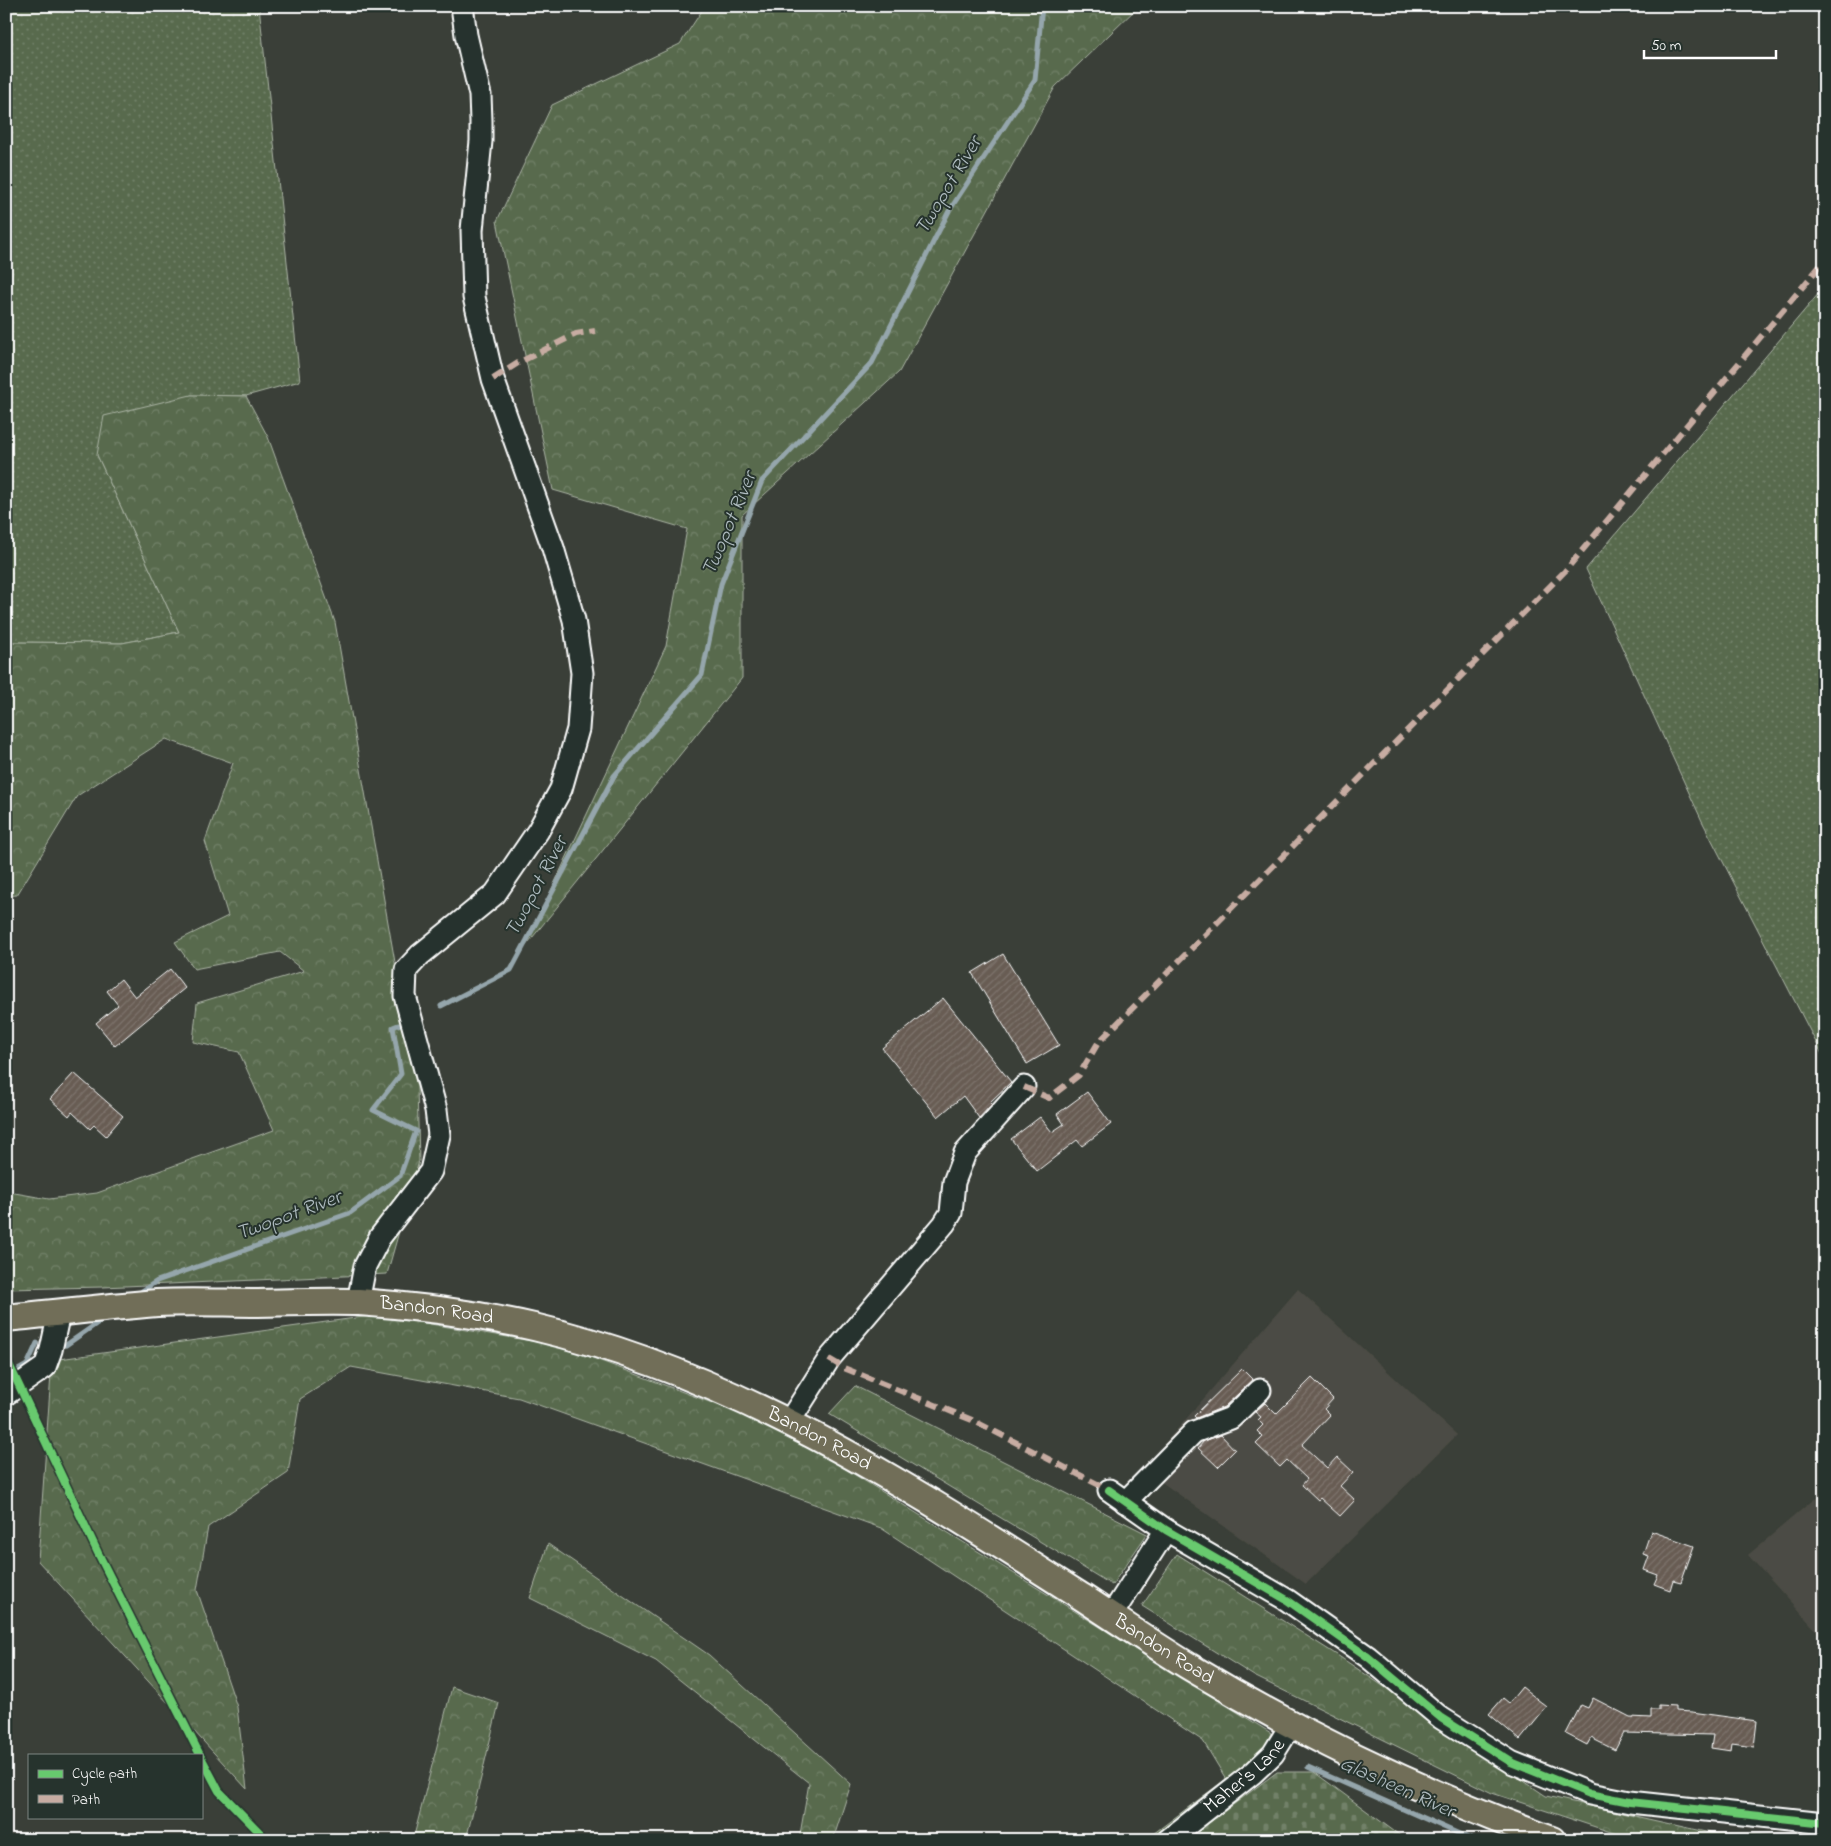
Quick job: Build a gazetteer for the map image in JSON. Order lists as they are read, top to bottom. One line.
{"streets":{"main road":["Bandon Road"],"street":["Maher's Lane"]},"crossings":[["Bandon Road","Maher's Lane"]],"water":["Twopot River","Glasheen River"],"legend":["Cycle path","Path"],"scale_bar":"50 m"}
